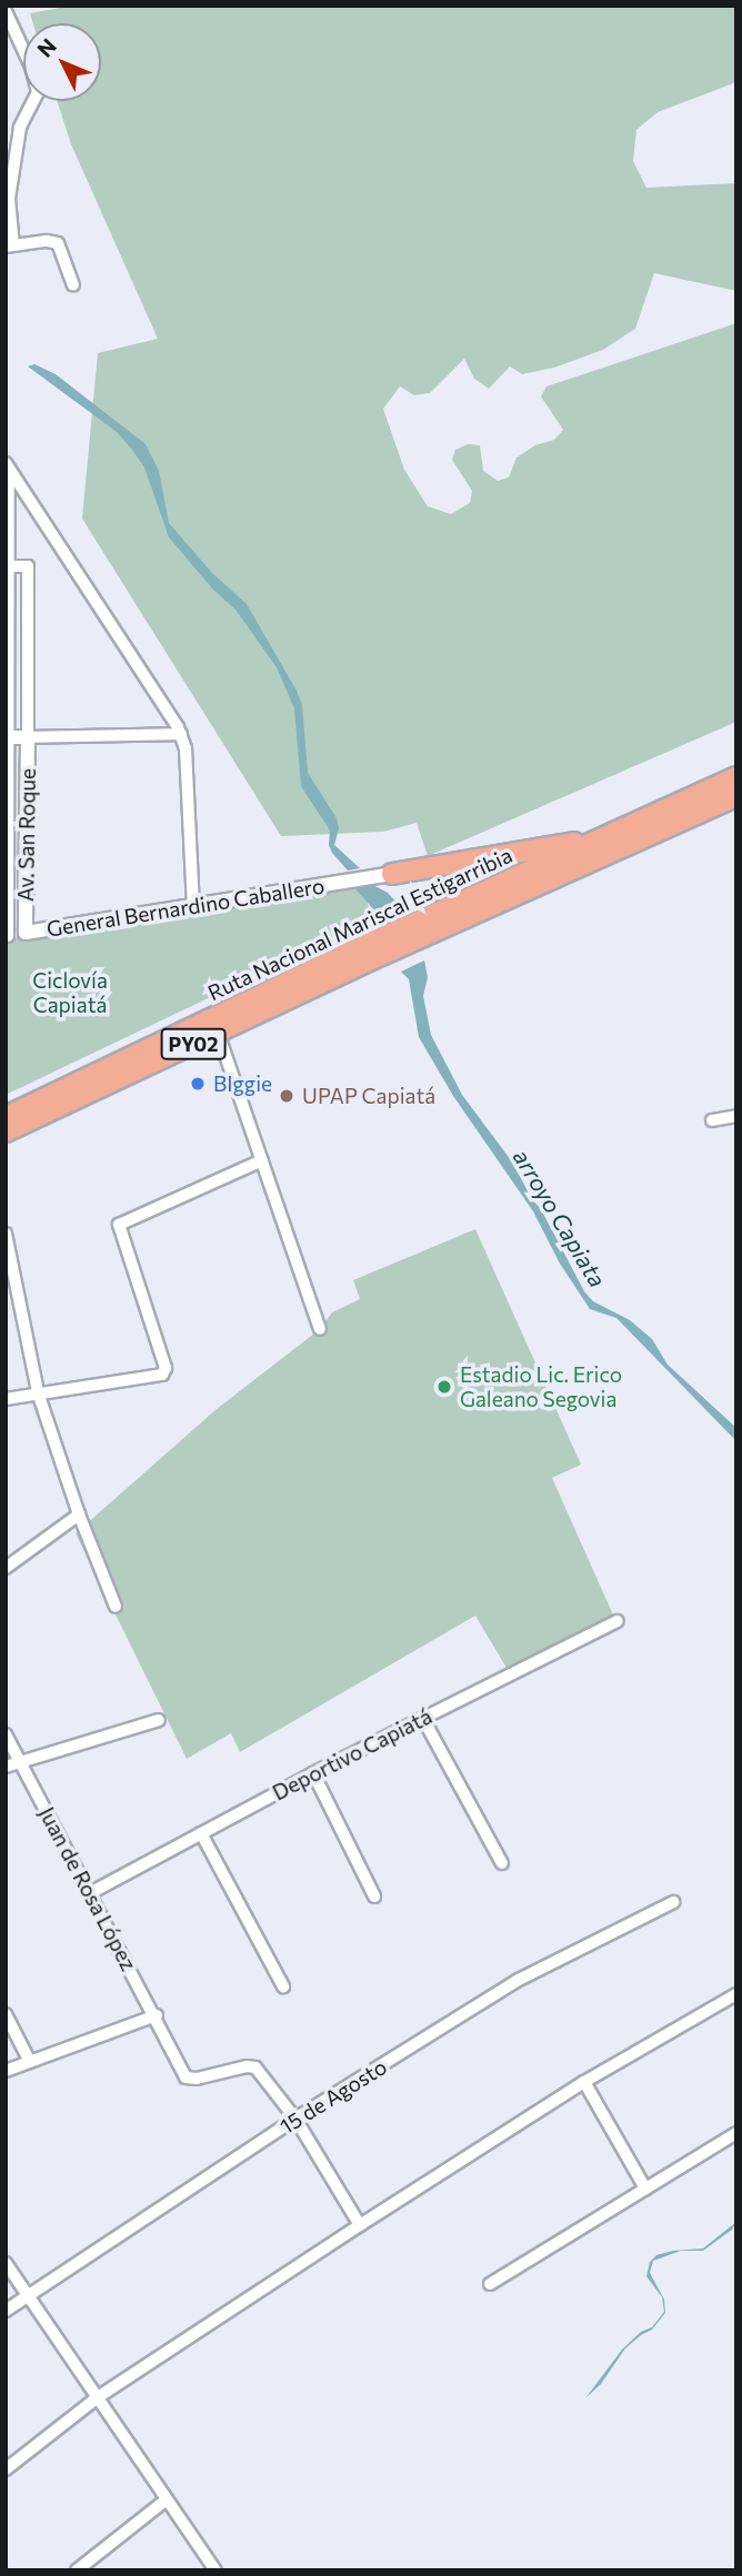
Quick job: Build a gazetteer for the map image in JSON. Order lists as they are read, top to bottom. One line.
{"streets":{"highway":["Ruta Nacional Mariscal Estigarribia","PY02"],"street":["Av. San Roque","General Bernardino Caballero","Deportivo Capiatá","Juan de Rosa López","15 de Agosto"]},"crossings":[["Av. San Roque","General Bernardino Caballero"],["Deportivo Capiatá","Juan de Rosa López"],["Juan de Rosa López","15 de Agosto"]],"water":["arroyo Capiata"],"parks":["Ciclovía Capiatá"],"places":["BIggie","UPAP Capiatá","Estadio Lic. Erico Galeano Segovia"],"north":"top left"}
